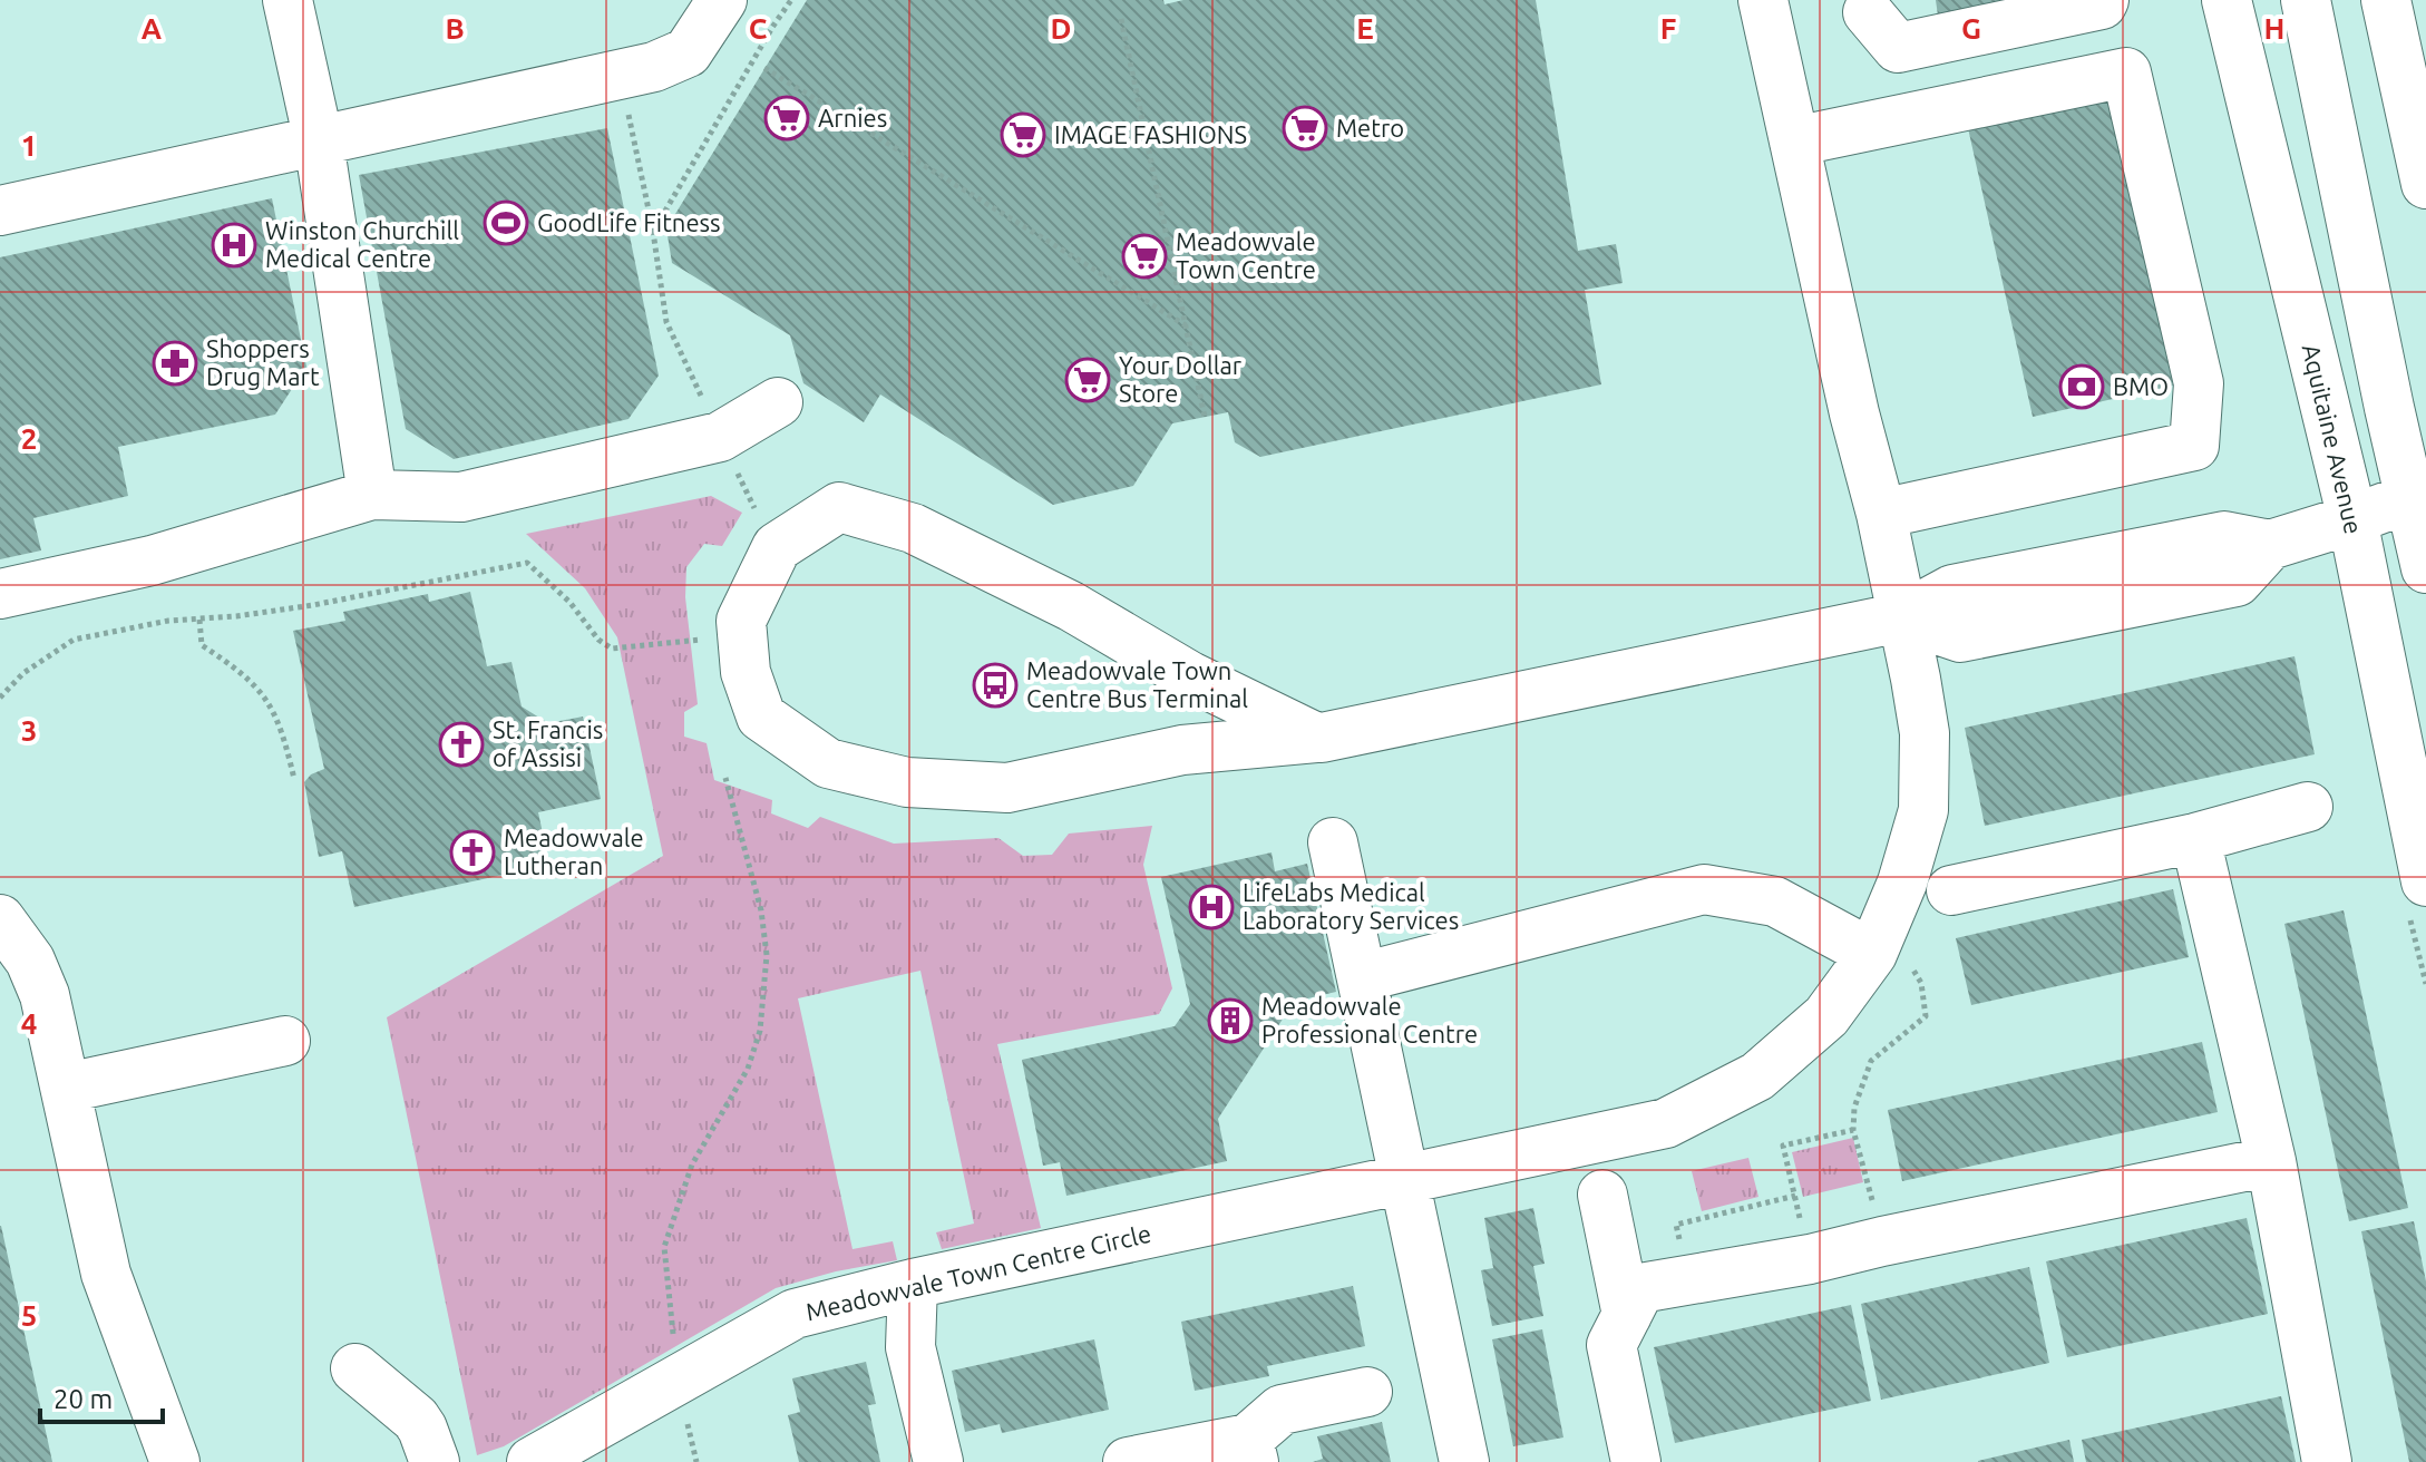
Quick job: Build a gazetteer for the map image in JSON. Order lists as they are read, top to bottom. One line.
{"streets":{"street":["Aquitaine Avenue","Meadowvale Town Centre Circle"]},"places":{"supermarket":["Arnies","Metro","IMAGE FASHIONS","Meadowvale Town Centre","Your Dollar Store"],"sports":["GoodLife Fitness"],"hospital":["Winston Churchill Medical Centre","LifeLabs Medical Laboratory Services"],"pharmacy":["Shoppers Drug Mart"],"bank":["BMO"],"bus stop":["Meadowvale Town Centre Bus Terminal"],"church":["St. Francis of Assisi","Meadowvale Lutheran"],"building":["Meadowvale Professional Centre"]},"scale_bar":"20 m","grid":{"columns":["A","B","C","D","E","F","G","H"],"rows":["1","2","3","4","5"]}}
